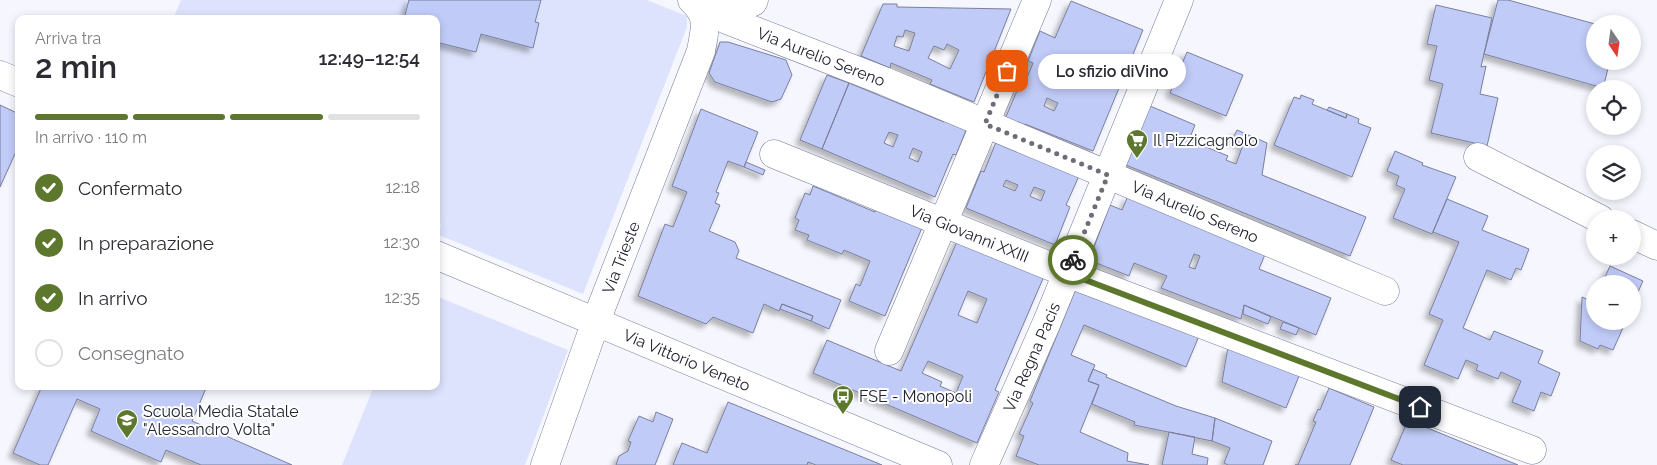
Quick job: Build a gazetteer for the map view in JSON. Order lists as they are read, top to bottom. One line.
{"streets":{"street":["Via Aurelio Sereno","Via Giovanni XXIII","Via Trieste","Via Regna Pacis","Via Vittorio Veneto"]},"crossings":[["Via Aurelio Sereno","Via Regna Pacis"],["Via Giovanni XXIII","Via Regna Pacis"],["Via Trieste","Via Vittorio Veneto"]],"places":{"other":["Lo sfizio diVino"],"supermarket":["Il Pizzicagnolo"],"bus stop":["FSE - Monopoli"],"school or university":["Scuola Media Statale \"Alessandro Volta\""]},"north":"bottom","page":{"map_buttons":["+","−"],"heading":["2 min","Arriva tra","12:49–12:54"],"bubble":"Lo sfizio diVino","bar":"In arrivo · 110 m","list":[["Confermato","12:18"],["In preparazione","12:30"],["In arrivo","12:35"],"Consegnato"]}}
